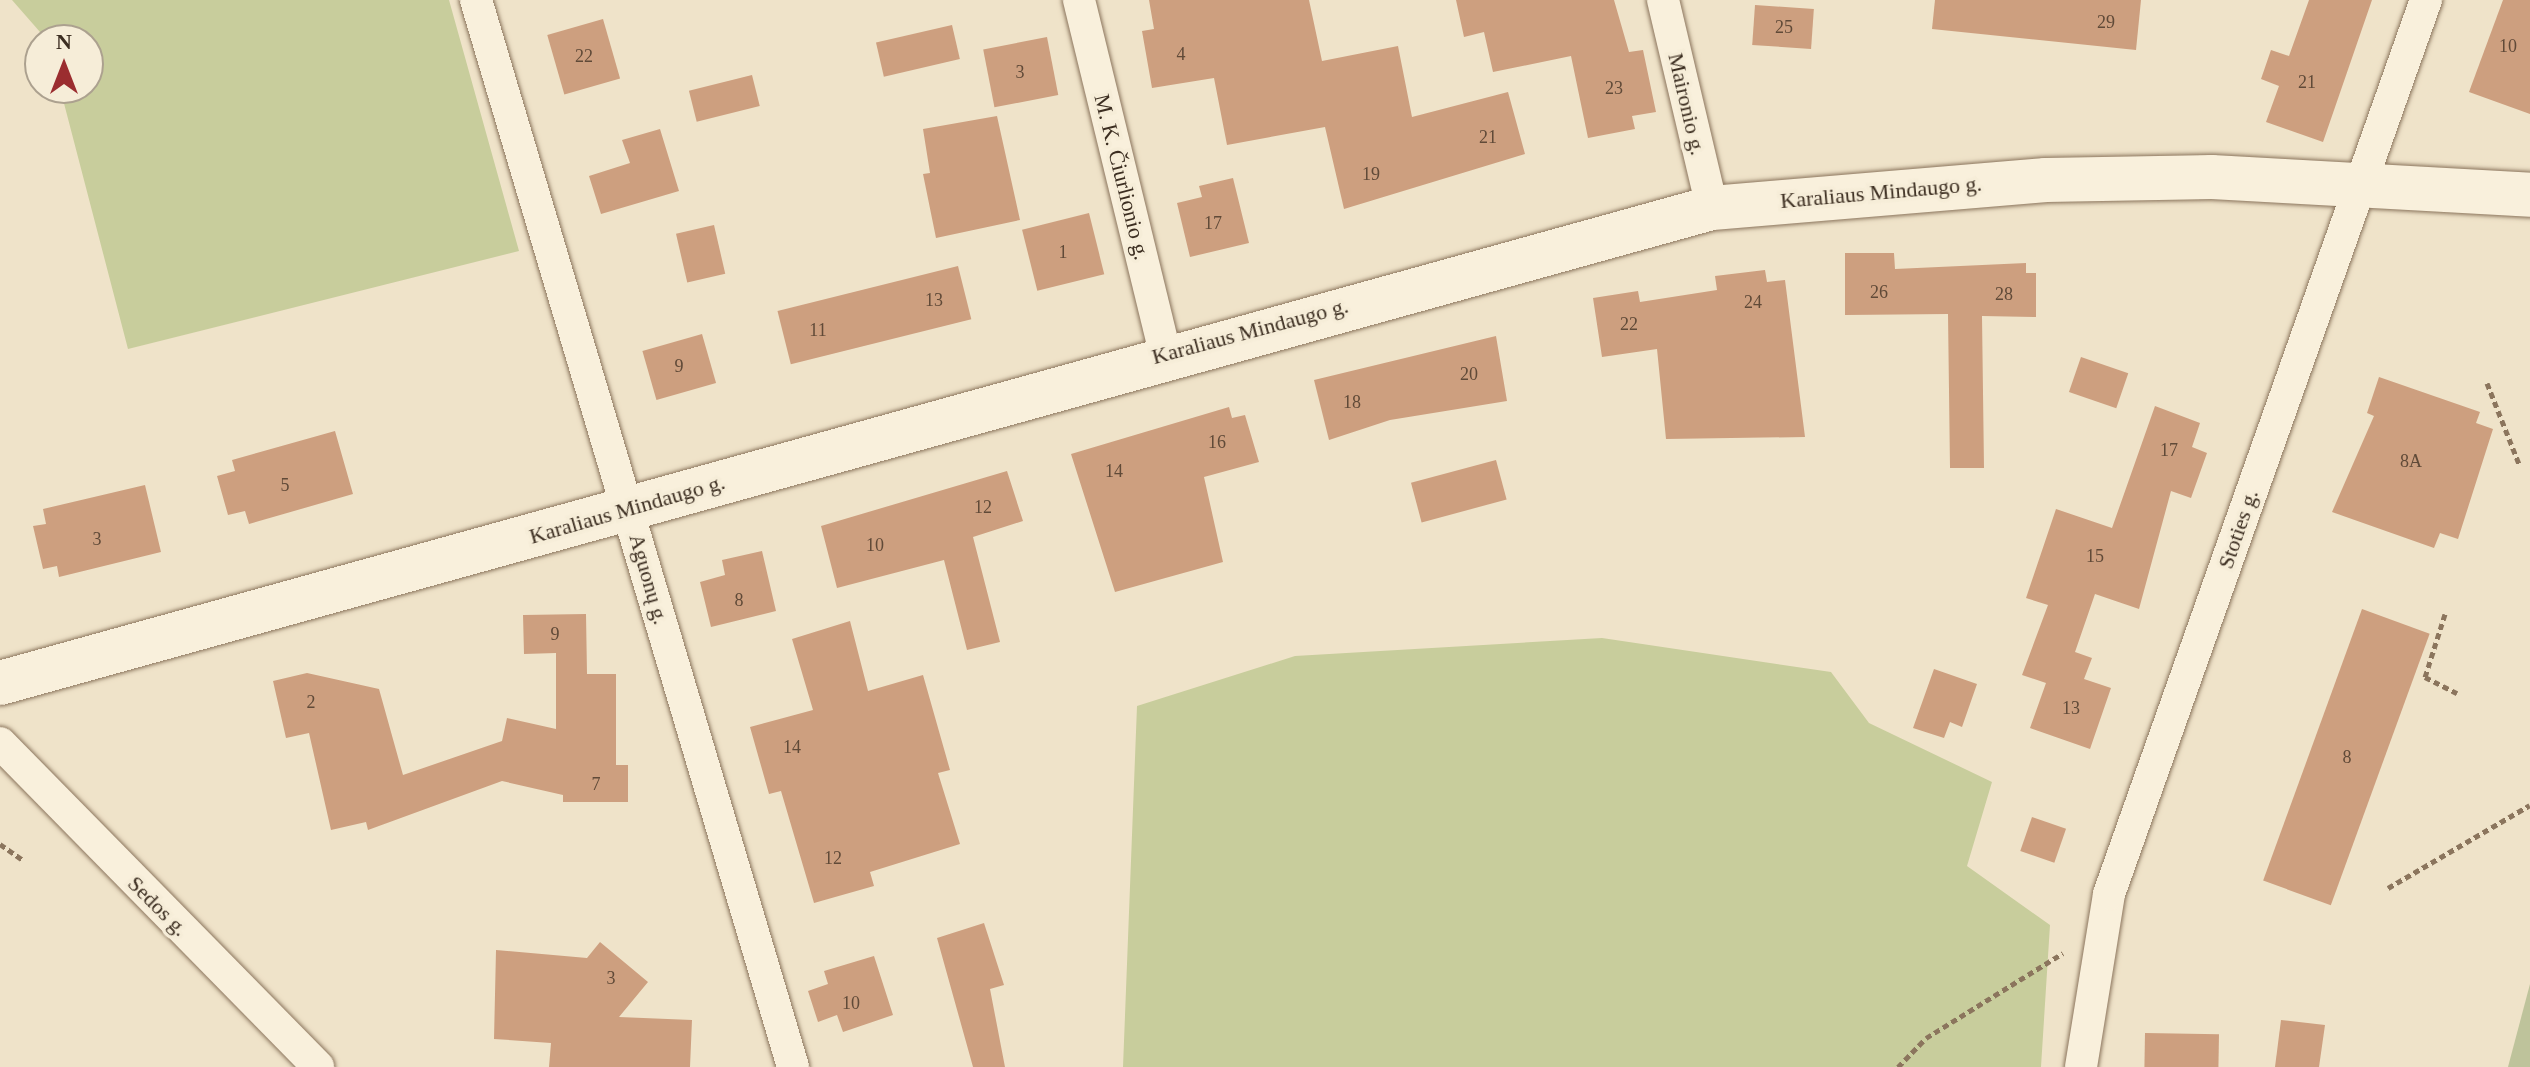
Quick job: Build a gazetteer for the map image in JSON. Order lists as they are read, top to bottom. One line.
{"streets":{"main road":["Karaliaus Mindaugo g."],"street":["Maironio g.","M. K. Čiurlionio g.","Stoties g.","Aguonų g.","Sedos g."]},"crossings":[["Maironio g.","Karaliaus Mindaugo g."],["M. K. Čiurlionio g.","Karaliaus Mindaugo g."],["Karaliaus Mindaugo g.","Stoties g."],["Karaliaus Mindaugo g.","Aguonų g."]],"house_numbers":["29","25","10","4","22","3","21","23","21","19","17","1","26","28","13","24","22","11","9","20","18","16","17","8A","14","5","12","3","10","15","8","9","2","13","14","8","7","12","3","10"],"north":"top"}
